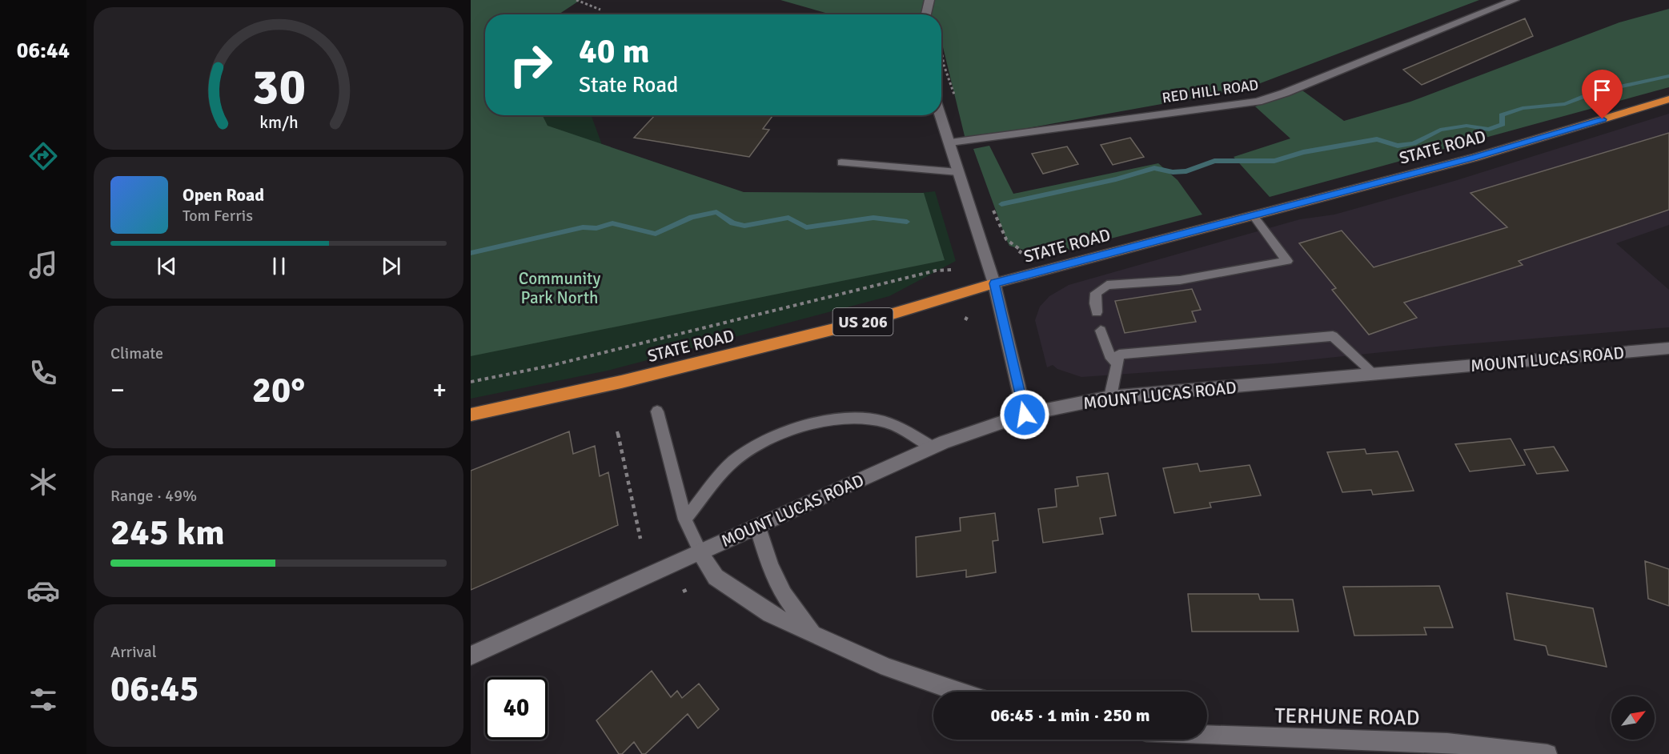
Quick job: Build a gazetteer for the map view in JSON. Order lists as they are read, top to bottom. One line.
{"streets":{"highway":["STATE ROAD","US 206"],"street":["RED HILL ROAD","MOUNT LUCAS ROAD","TERHUNE ROAD"]},"parks":["Community Park North"],"north":"top right","page":{"tabs":"06:44","turn":["40 m","State Road"],"song":["Open Road","Tom Ferris"],"tile":["Climate",["Range · 49%","245 km"],["Arrival","06:45"]],"heat":["−","20°","+"],"limit":"40","trip":"06:45 · 1 min · 250 m","gauge":["30","km/h"]}}
